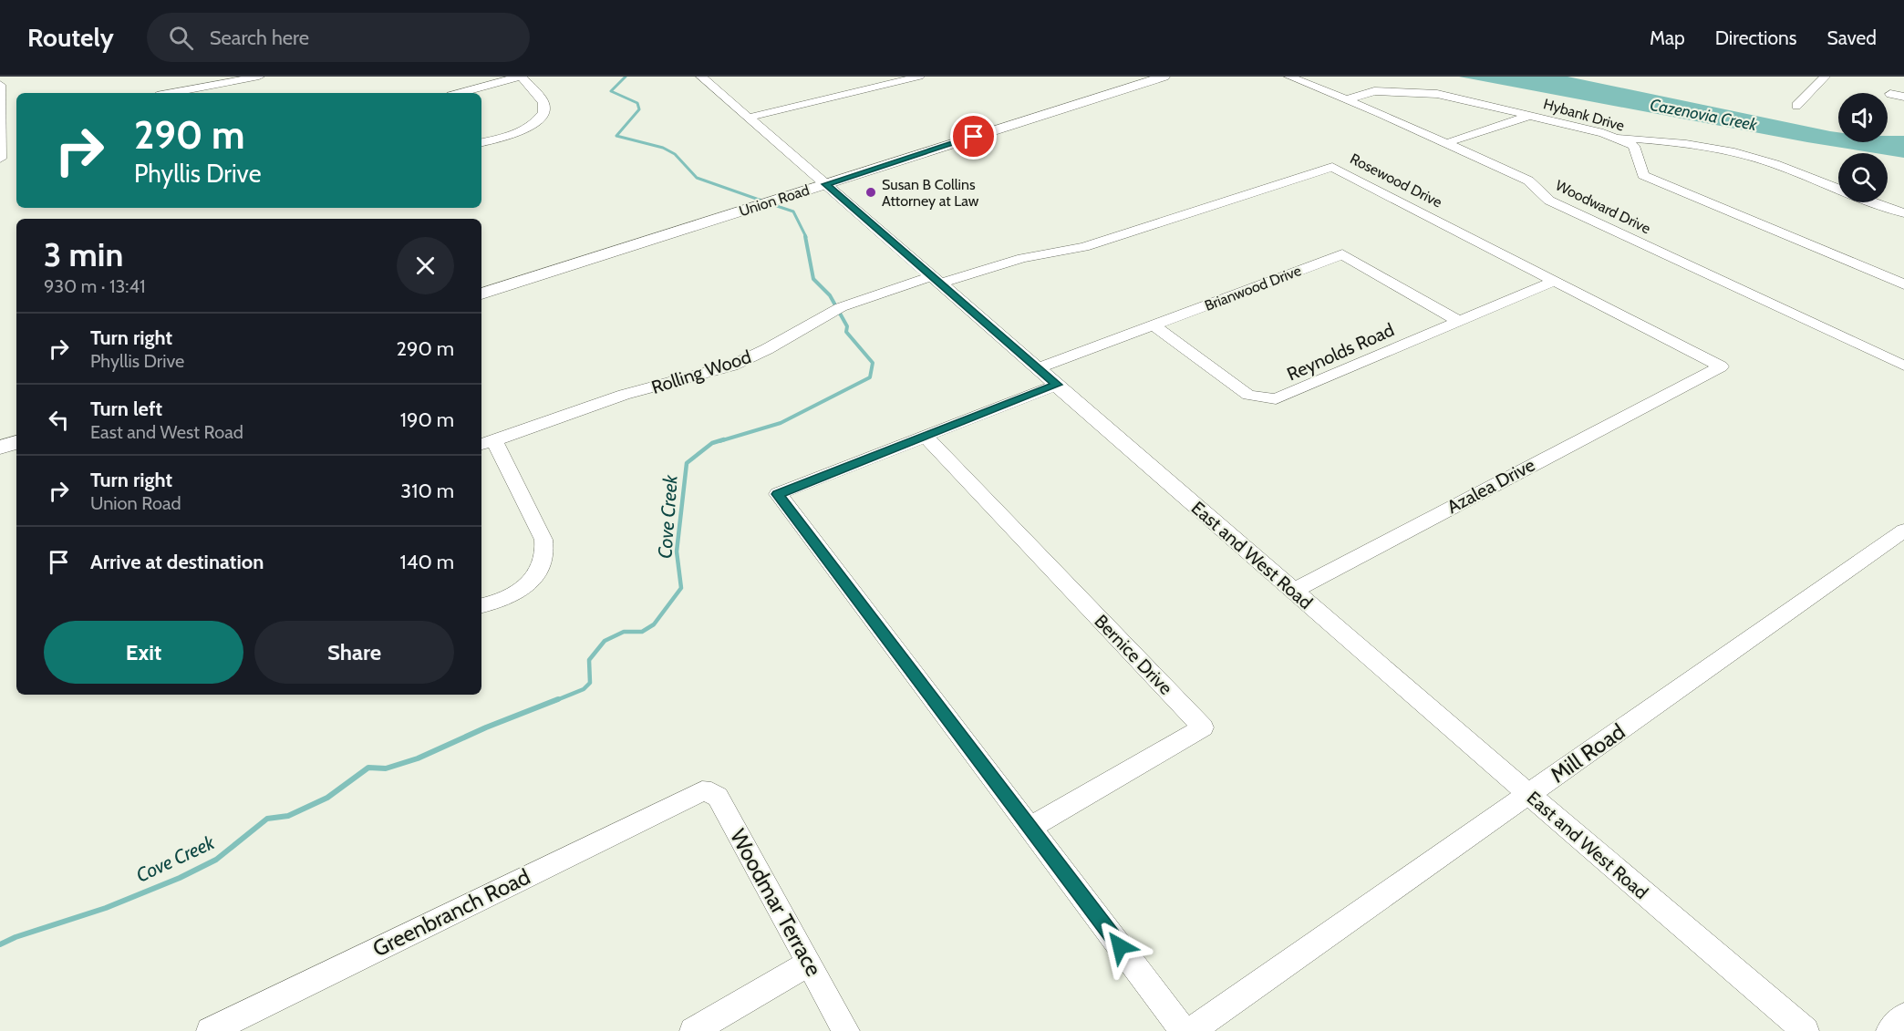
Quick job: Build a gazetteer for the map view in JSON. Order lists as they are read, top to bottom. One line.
{"streets":{"main road":["Union Road"],"street":["Hybank Drive","Rosewood Drive","Woodward Drive","Brianwood Drive","Reynolds Road","Rolling Wood","Azalea Drive","East and West Road","Bernice Drive","Mill Road","Woodmar Terrace","Greenbranch Road"]},"crossings":[["Hybank Drive","Woodward Drive"],["Rosewood Drive","Reynolds Road"],["Rosewood Drive","Rolling Wood"],["Rosewood Drive","Azalea Drive"],["Rosewood Drive","East and West Road"],["Union Road","East and West Road"],["Brianwood Drive","Reynolds Road"],["Brianwood Drive","East and West Road"],["Rolling Wood","East and West Road"],["Azalea Drive","East and West Road"],["East and West Road","Mill Road"],["Woodmar Terrace","Greenbranch Road"]],"water":["Cazenovia Creek","Cove Creek"],"places":["Susan B Collins Attorney at Law"],"page":{"header":"Routely","search":"Search here","nav":["Map","Directions","Saved"],"turn":["290 m","Phyllis Drive"],"heading":["3 min","930 m · 13:41"],"list":[{"name":"Turn right","note":"Phyllis Drive","value":"290 m"},{"name":"Turn left","note":"East and West Road","value":"190 m"},{"name":"Turn right","note":"Union Road","value":"310 m"},{"name":"Arrive at destination","value":"140 m"}],"buttons":["Exit","Share"]}}
